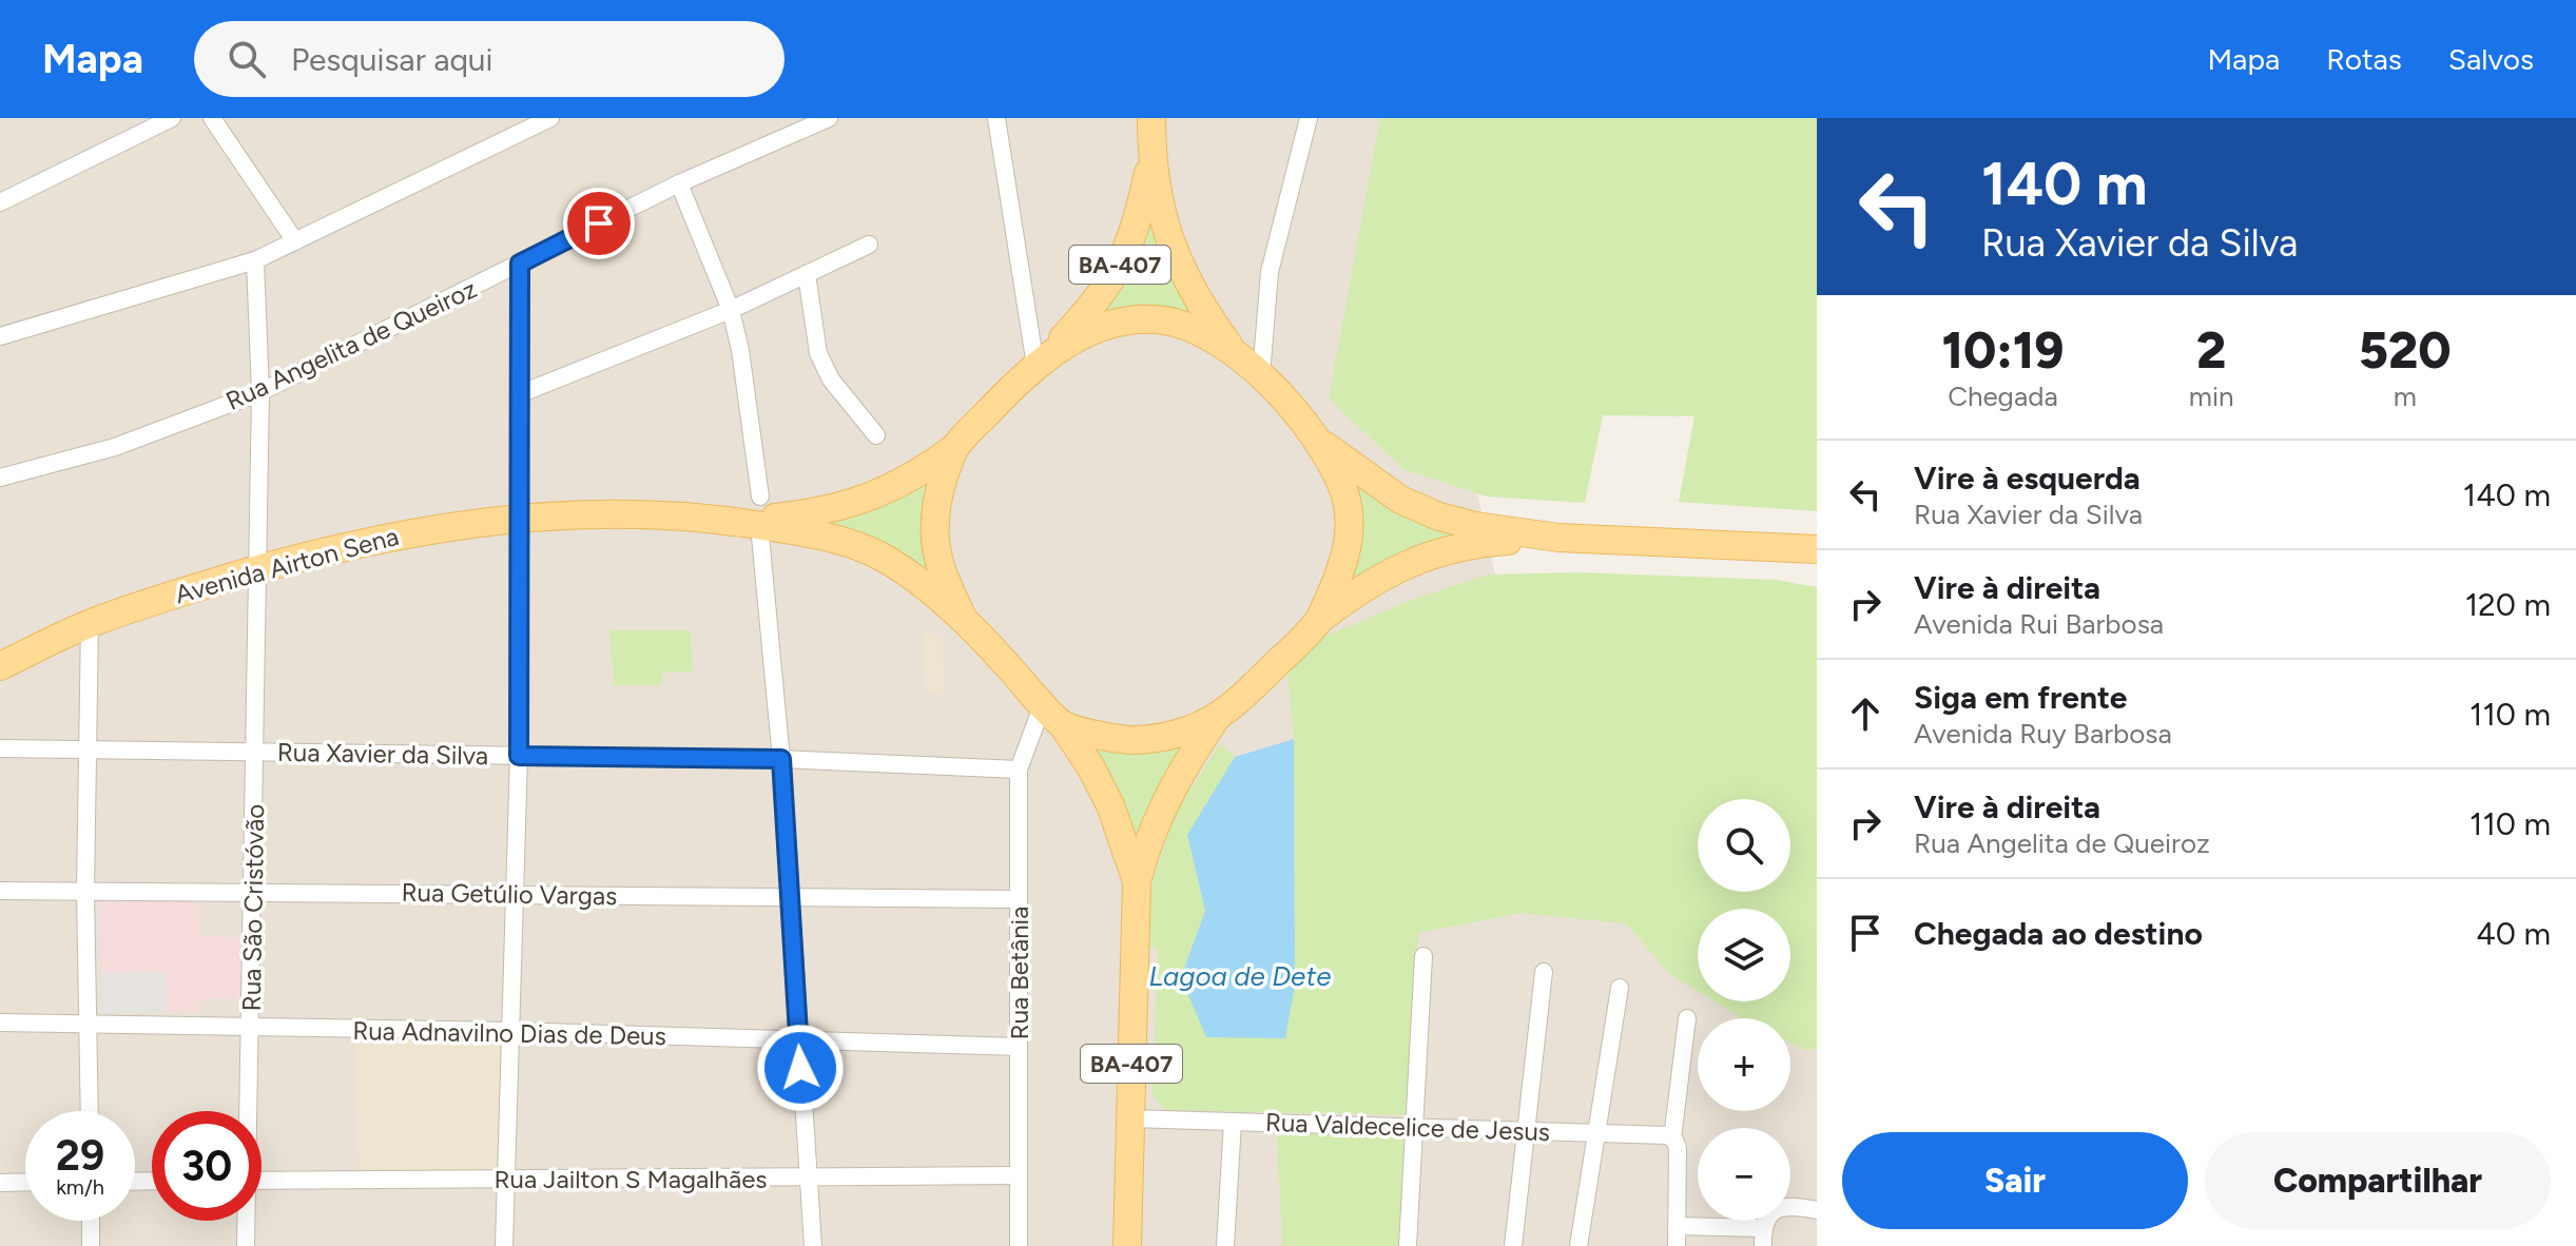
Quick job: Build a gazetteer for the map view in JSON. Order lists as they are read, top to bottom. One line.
{"streets":{"main road":["BA-407","Avenida Airton Sena"],"street":["Rua Angelita de Queiroz","Rua Xavier da Silva","Rua Getúlio Vargas","Rua São Cristóvão","Rua Betânia","Rua Adnavilno Dias de Deus","Rua Valdecelice de Jesus","Rua Jailton S Magalhães"]},"crossings":[["BA-407","Rua Valdecelice de Jesus"],["Rua Angelita de Queiroz","Rua São Cristóvão"],["Avenida Airton Sena","Rua São Cristóvão"],["Rua Xavier da Silva","Rua São Cristóvão"],["Rua Xavier da Silva","Rua Betânia"],["Rua Getúlio Vargas","Rua São Cristóvão"],["Rua Getúlio Vargas","Rua Betânia"],["Rua São Cristóvão","Rua Adnavilno Dias de Deus"],["Rua Betânia","Rua Adnavilno Dias de Deus"],["Rua Betânia","Rua Jailton S Magalhães"]],"water":["Lagoa de Dete"],"page":{"header":"Mapa","search":"Pesquisar aqui","nav":["Mapa","Rotas","Salvos"],"turn":["140 m","Rua Xavier da Silva"],"eta":["10:19","Chegada","2","min","520","m"],"list":[{"name":"Vire à esquerda","note":"Rua Xavier da Silva","value":"140 m"},{"name":"Vire à direita","note":"Avenida Rui Barbosa","value":"120 m"},{"name":"Siga em frente","note":"Avenida Ruy Barbosa","value":"110 m"},{"name":"Vire à direita","note":"Rua Angelita de Queiroz","value":"110 m"},{"name":"Chegada ao destino","value":"40 m"}],"map_buttons":["+","−"],"speed":"29 km/h","limit":"30","buttons":["Sair","Compartilhar"]}}
